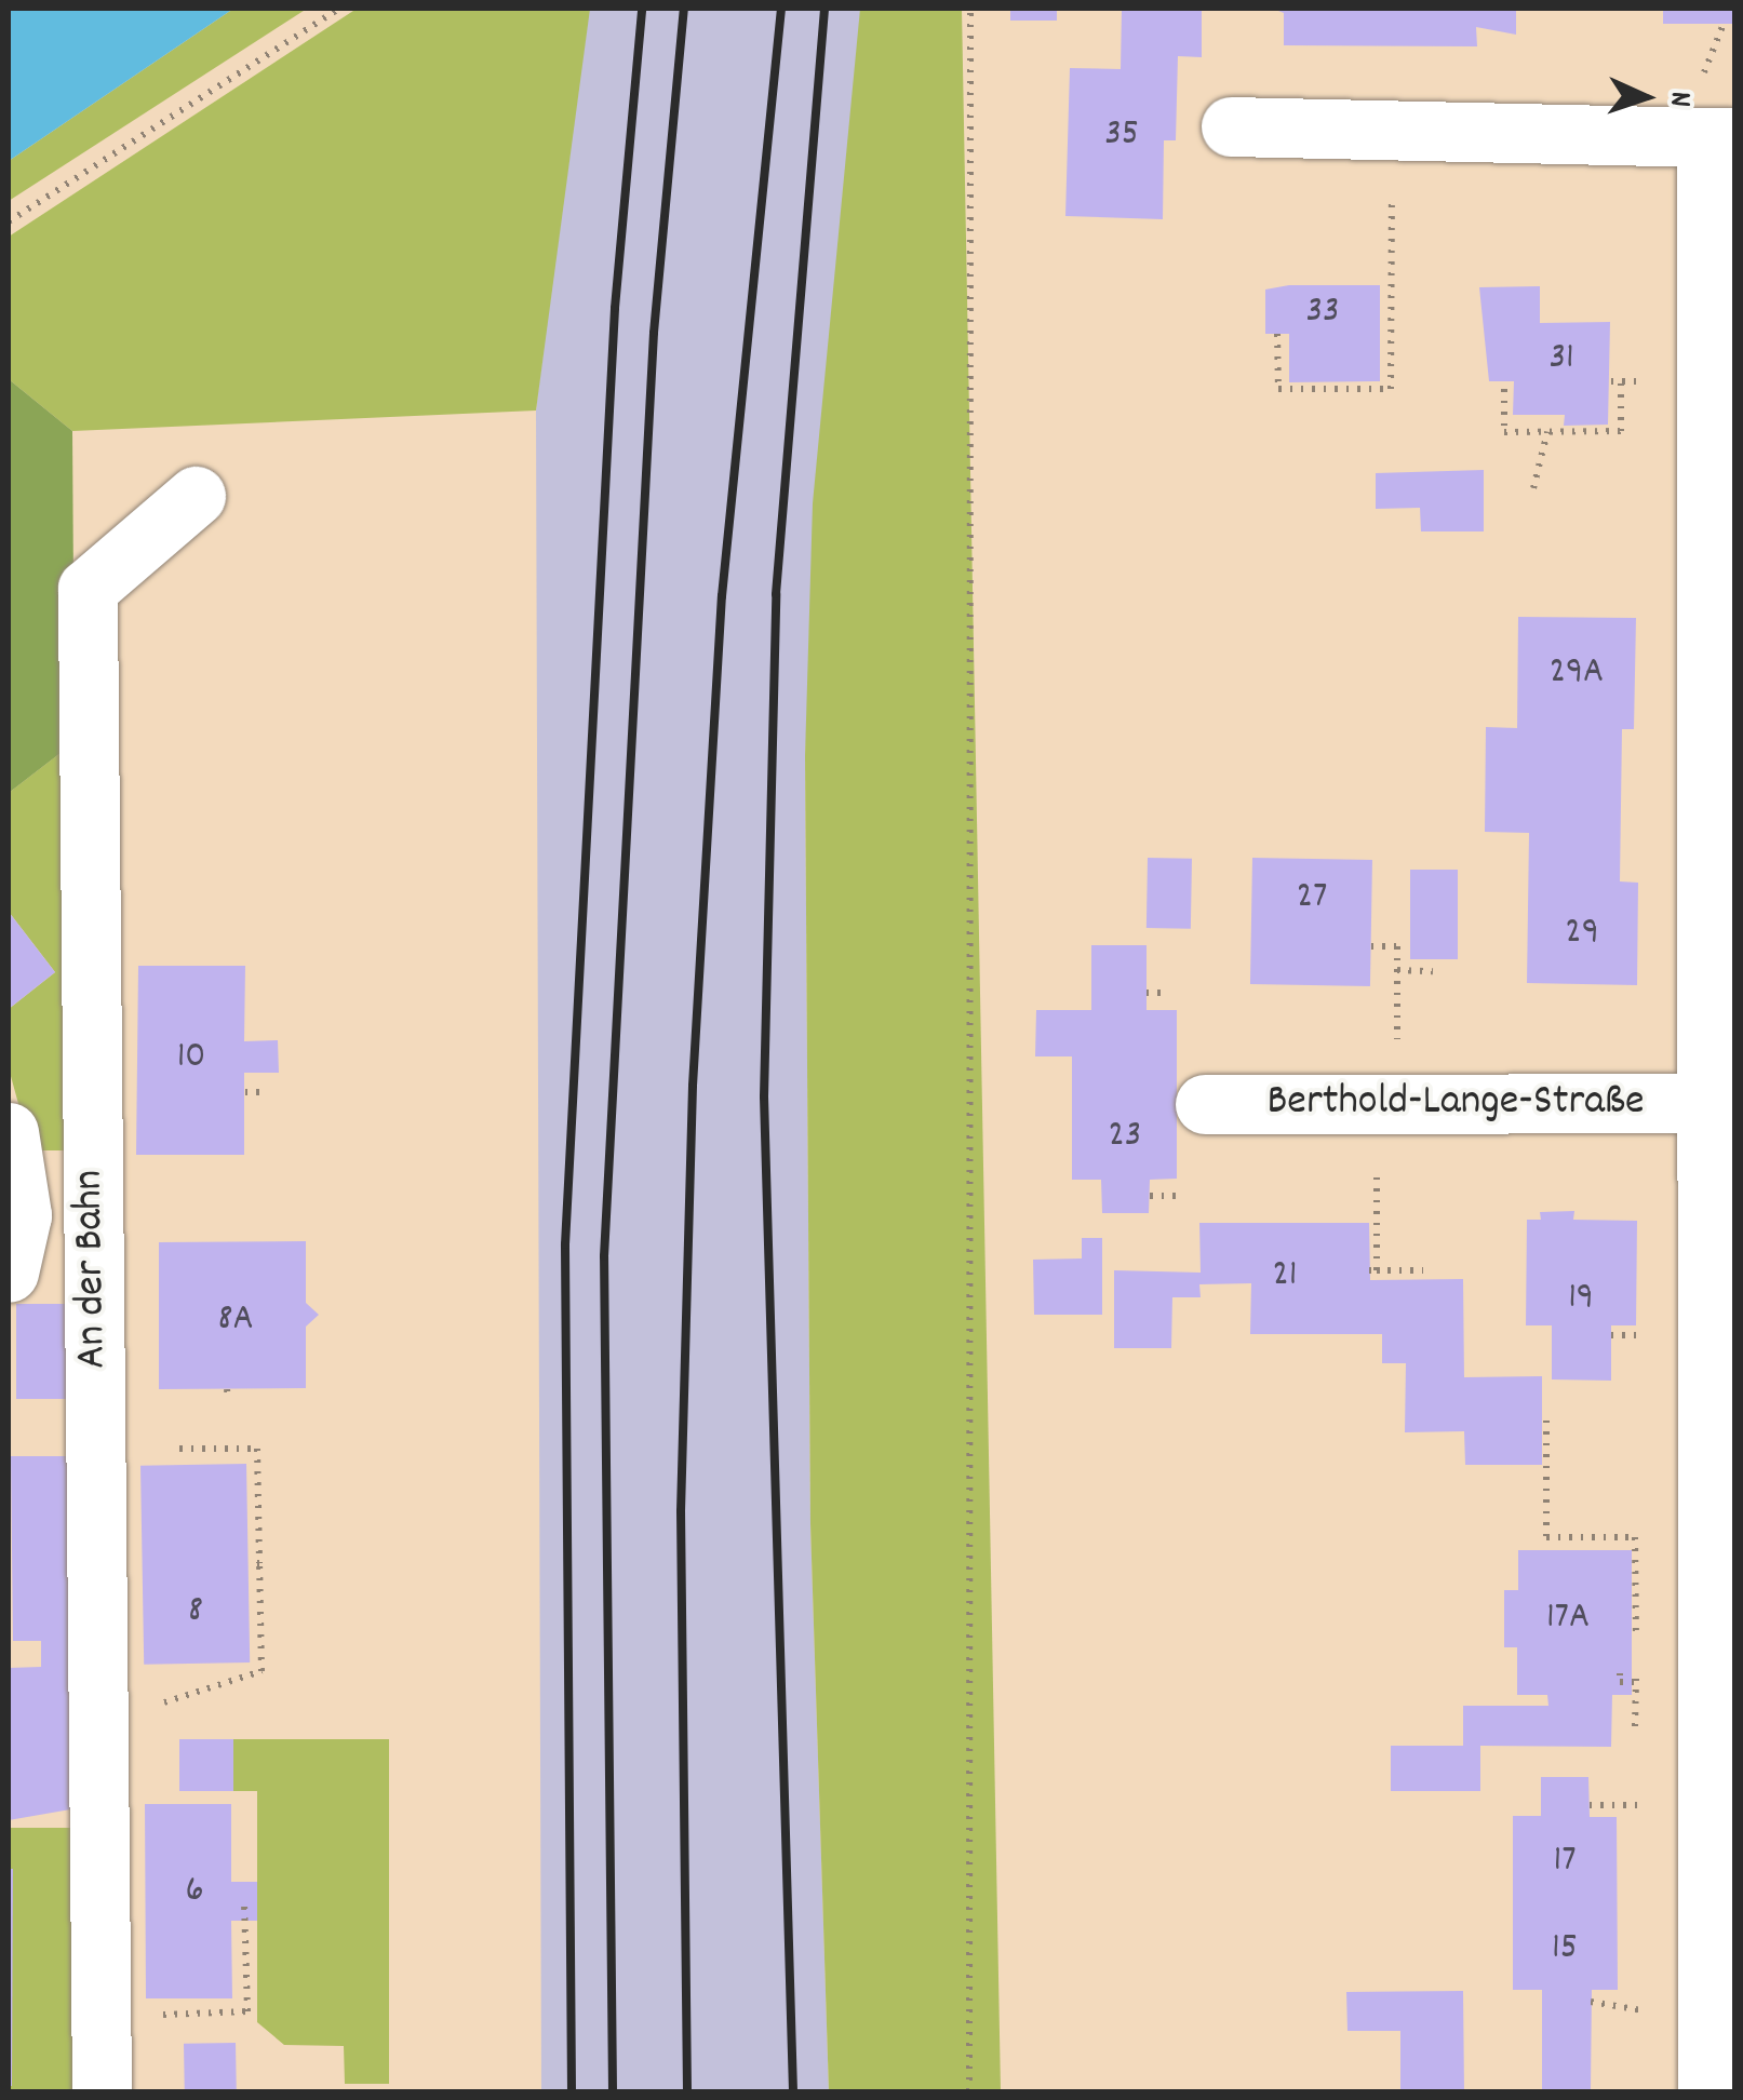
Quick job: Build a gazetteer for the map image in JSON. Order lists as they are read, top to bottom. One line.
{"streets":{"street":["Berthold-Lange-Straße","An der Bahn"]},"house_numbers":["35","33","31","29A","27","29","10","23","21","19","8A","8","17A","17","6","15"],"north":"right"}
